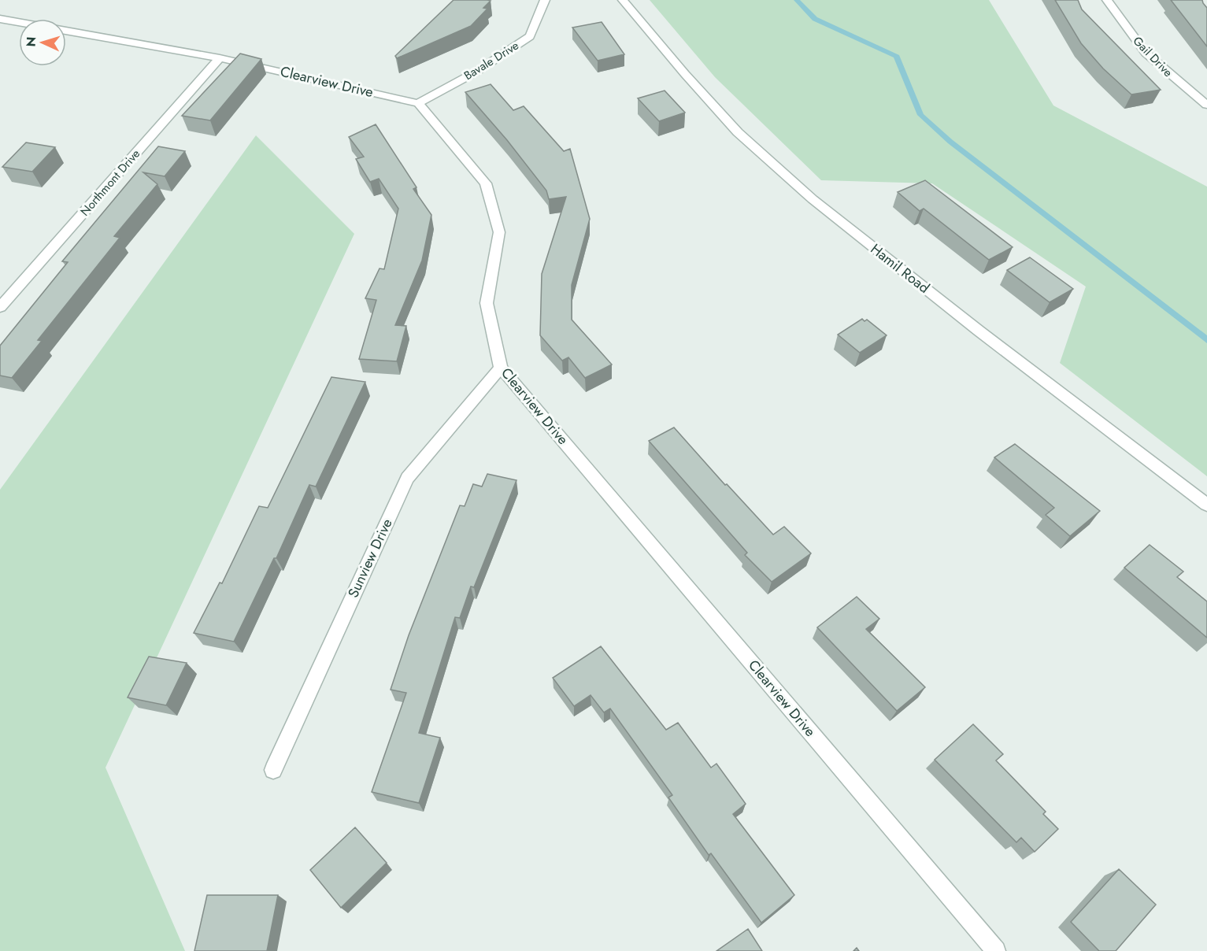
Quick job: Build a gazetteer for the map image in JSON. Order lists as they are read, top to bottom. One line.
{"streets":{"street":["Gail Drive","Bavale Drive","Clearview Drive","Northmont Drive","Hamil Road","Sunview Drive"]},"crossings":[["Bavale Drive","Clearview Drive"],["Clearview Drive","Northmont Drive"],["Clearview Drive","Sunview Drive"]],"north":"left"}
